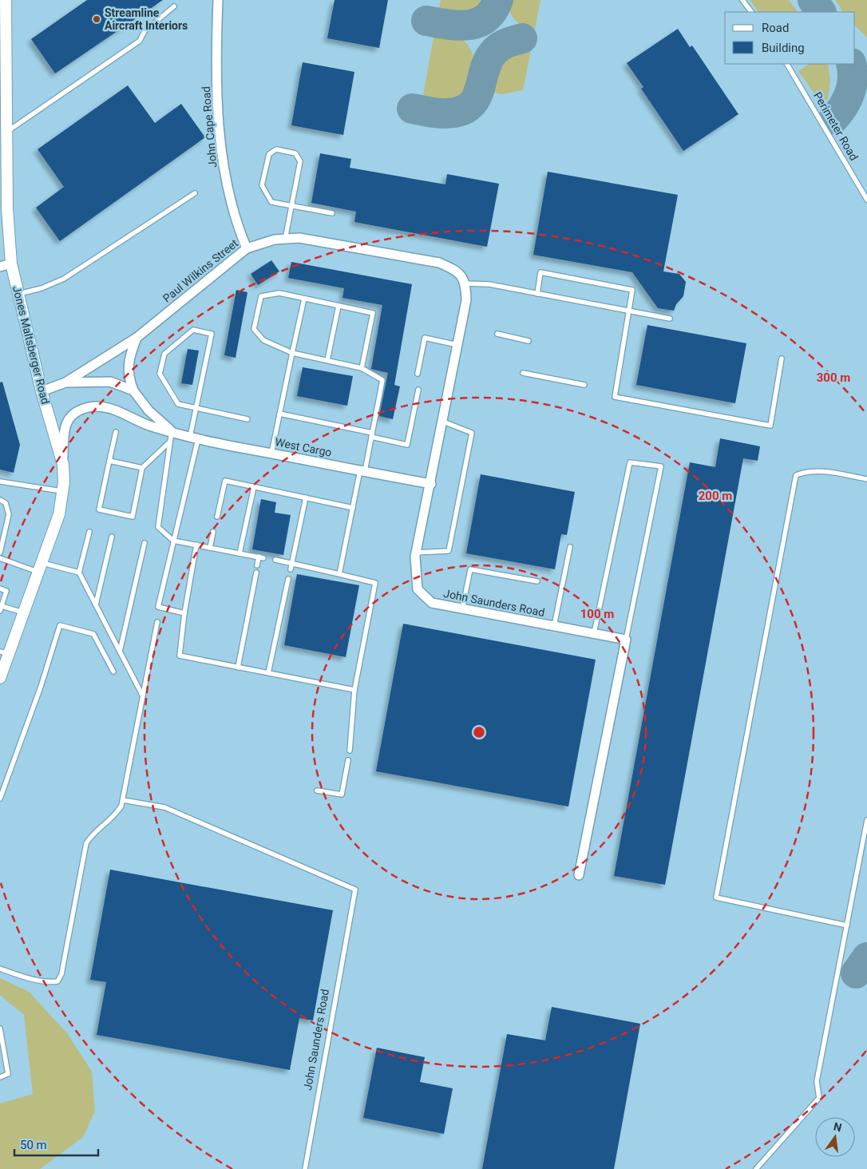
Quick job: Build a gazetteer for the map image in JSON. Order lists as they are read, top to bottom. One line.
{"streets":{"street":["John Cape Road","Paul Wilkins Street","Jones Maltsberger Road","West Cargo","John Saunders Road"],"lane":["Perimeter Road"]},"crossings":[["John Cape Road","Paul Wilkins Street"],["Paul Wilkins Street","Jones Maltsberger Road"],["Paul Wilkins Street","West Cargo"],["Paul Wilkins Street","John Saunders Road"],["Jones Maltsberger Road","West Cargo"],["West Cargo","John Saunders Road"]],"places":["Streamline Aircraft Interiors"],"legend":["Road","Building"],"scale_bar":"50 m","north":"top","rings":["300 m","200 m","100 m"]}
